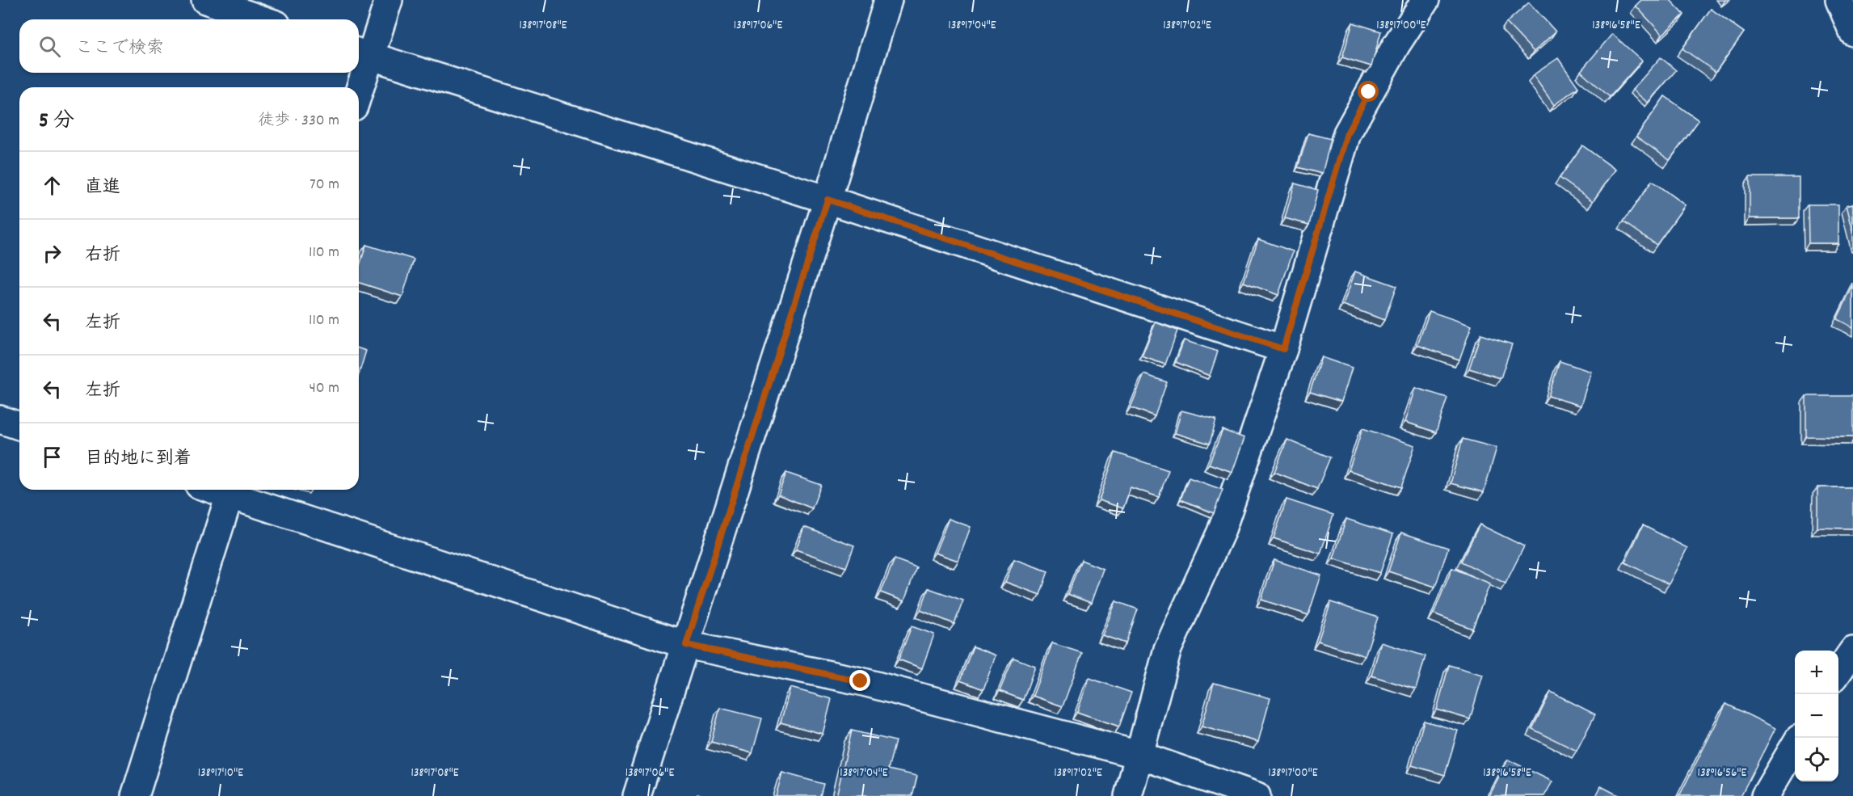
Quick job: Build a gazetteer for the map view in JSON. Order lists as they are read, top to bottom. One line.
{"page":{"search":"ここで検索","heading":["5 分","徒歩 · 330 m"],"list":[["直進","70 m"],["右折","110 m"],["左折","110 m"],["左折","40 m"],"目的地に到着"],"map_buttons":["+","−"]},"coordinates":["138°17'08\"E","138°17'06\"E","138°17'04\"E","138°17'02\"E","138°17'00\"E","138°16'58\"E","138°17'10\"E","138°16'56\"E"]}
